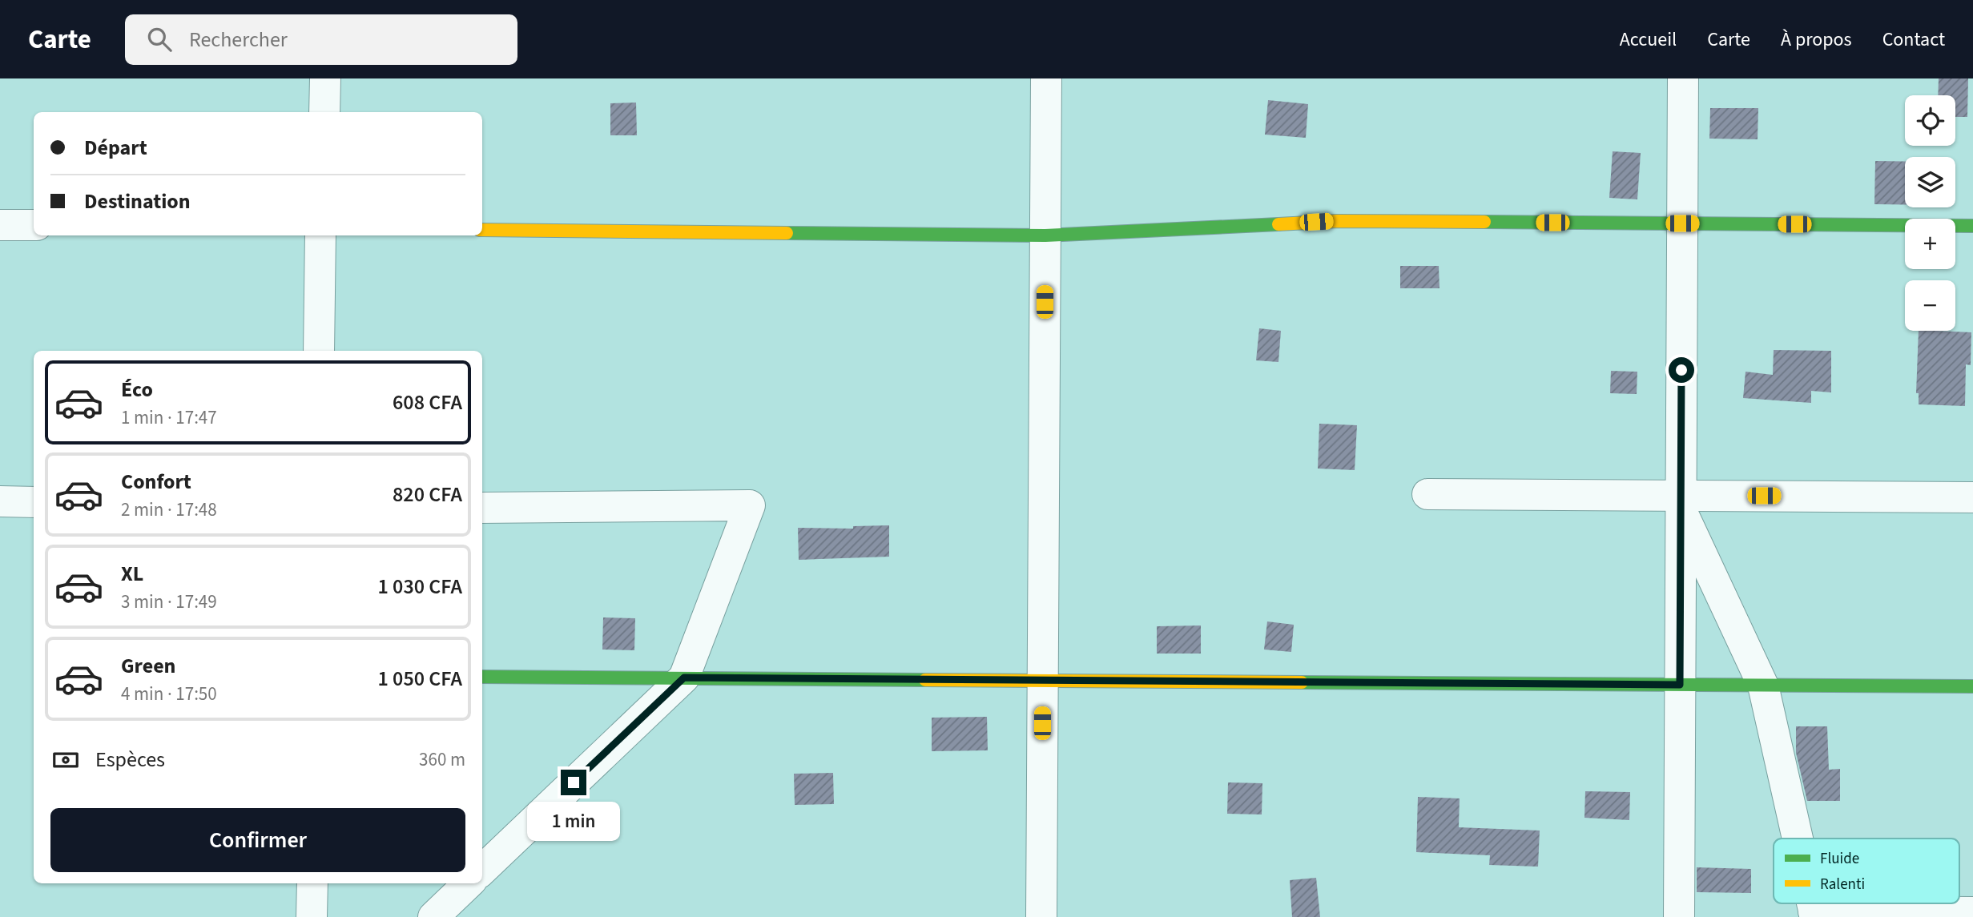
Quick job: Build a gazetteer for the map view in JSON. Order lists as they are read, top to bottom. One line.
{"legend":["Fluide","Ralenti"],"page":{"header":"Carte","search":"Rechercher","nav":["Accueil","Carte","À propos","Contact"],"map_buttons":["+","−"],"banner":["Départ","Destination"],"list":[{"name":"Éco","note":"1 min · 17:47","value":"608 CFA"},{"name":"Confort","note":"2 min · 17:48","value":"820 CFA"},{"name":"XL","note":"3 min · 17:49","value":"1 030 CFA"},{"name":"Green","note":"4 min · 17:50","value":"1 050 CFA"}],"pay":["Espèces","360 m"],"buttons":"Confirmer","bubble":"1 min"}}
